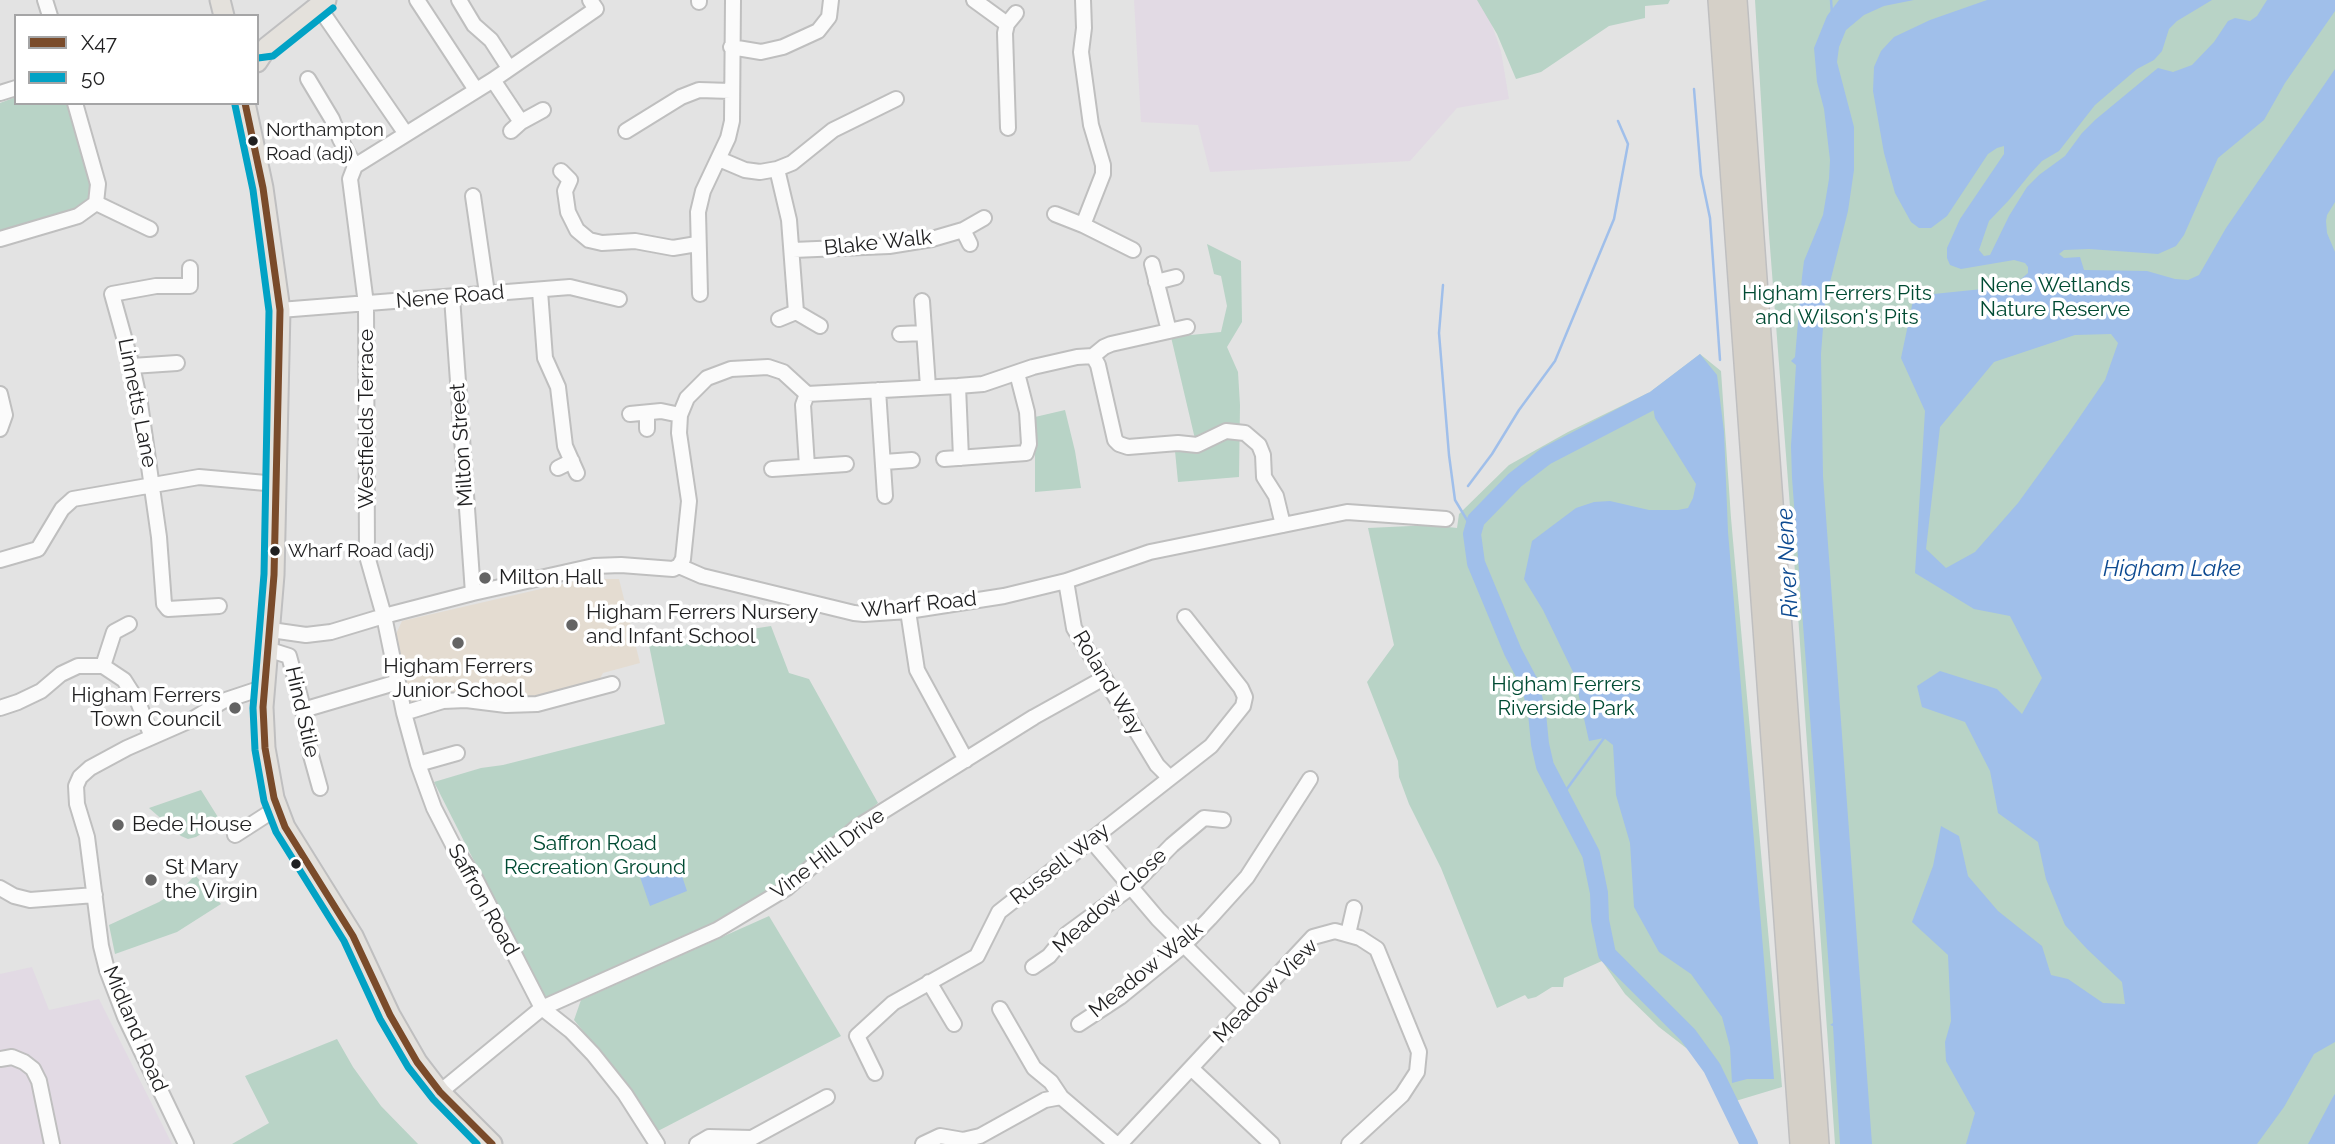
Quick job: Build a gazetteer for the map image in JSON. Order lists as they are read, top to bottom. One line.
{"streets":{"street":["Blake Walk","Nene Road","Linnetts Lane","Westfields Terrace","Milton Street","Wharf Road","Roland Way","Hind Stile","Vine Hill Drive","Russell Way","Saffron Road","Meadow Close","Meadow Walk","Meadow View","Midland Road"]},"crossings":[["Nene Road","Westfields Terrace"],["Nene Road","Milton Street"],["Westfields Terrace","Wharf Road"],["Westfields Terrace","Saffron Road"],["Milton Street","Wharf Road"],["Wharf Road","Roland Way"],["Wharf Road","Saffron Road"],["Roland Way","Vine Hill Drive"],["Roland Way","Russell Way"],["Vine Hill Drive","Saffron Road"]],"water":["River Nene","Higham Lake"],"parks":["Nene Wetlands Nature Reserve","Higham Ferrers Pits and Wilson's Pits","Higham Ferrers Riverside Park","Saffron Road Recreation Ground"],"places":["Northampton Road (adj)","Wharf Road (adj)","Milton Hall","Higham Ferrers Nursery and Infant School","Higham Ferrers Junior School","Higham Ferrers Town Council","Bede House","St Mary the Virgin"],"lines":["transit line 50","transit line X47"],"legend":["X47","50"]}
